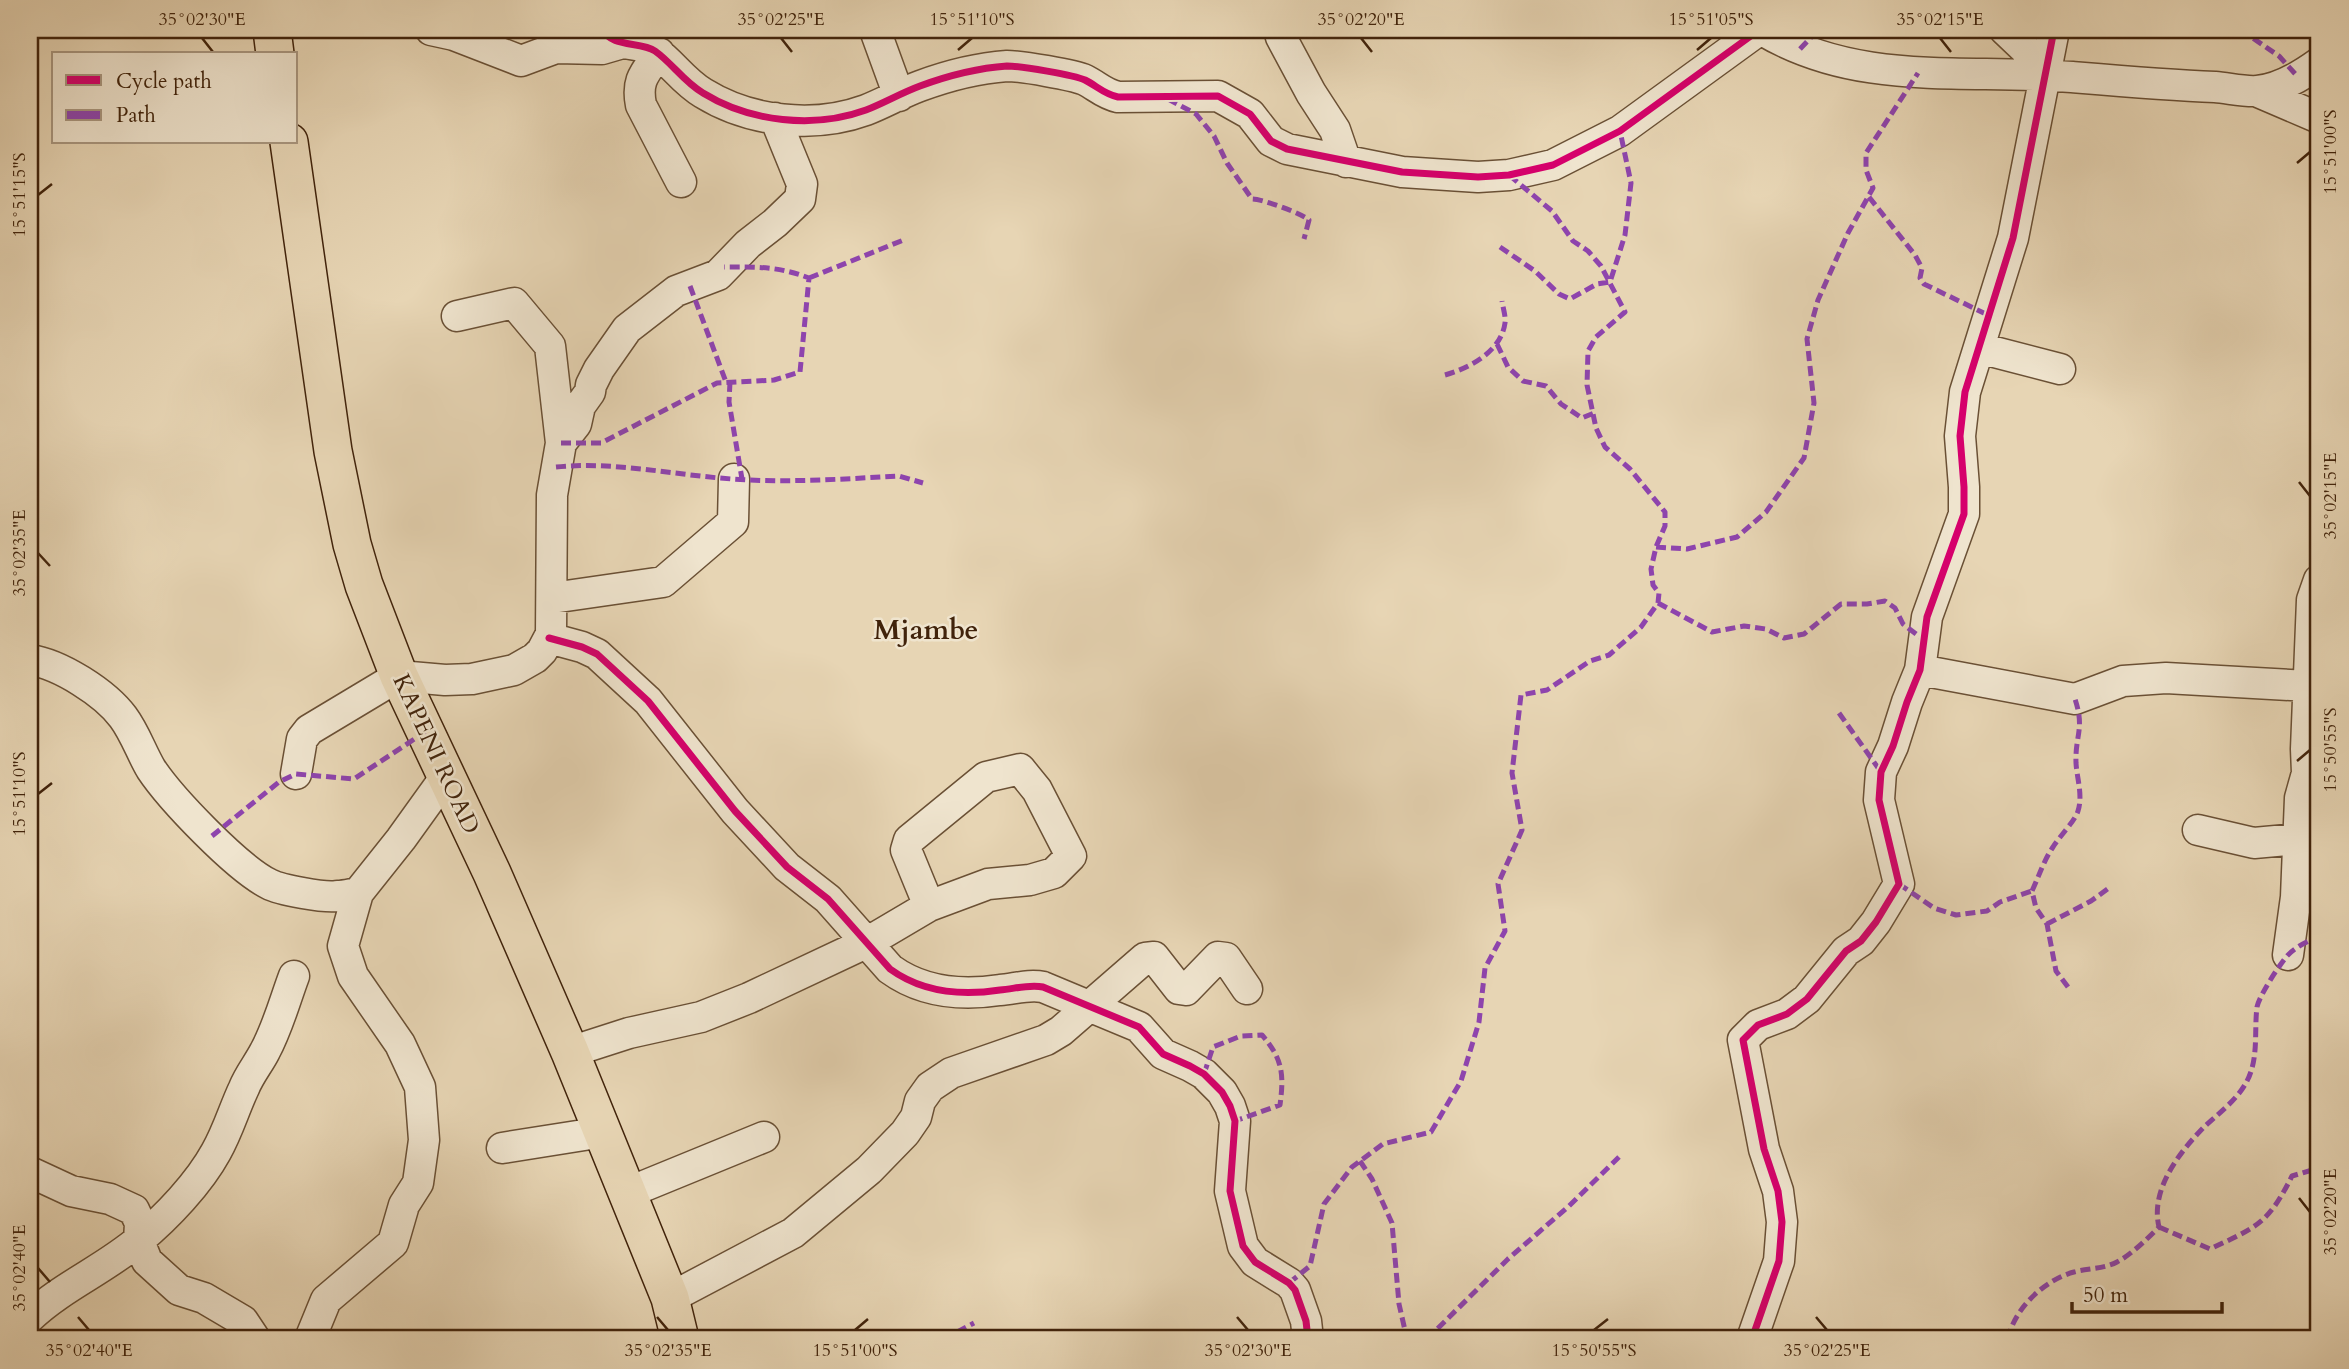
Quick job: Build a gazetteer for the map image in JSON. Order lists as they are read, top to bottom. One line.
{"streets":{"main road":["KAPENI ROAD"]},"districts":["Mjambe"],"legend":["Cycle path","Path"],"scale_bar":"50 m","coordinates":["35°02'30\"E","35°02'25\"E","15°51'10\"S","35°02'20\"E","15°51'05\"S","35°02'15\"E","15°51'00\"S","15°51'15\"S","35°02'35\"E","15°50'55\"S","35°02'40\"E"]}
